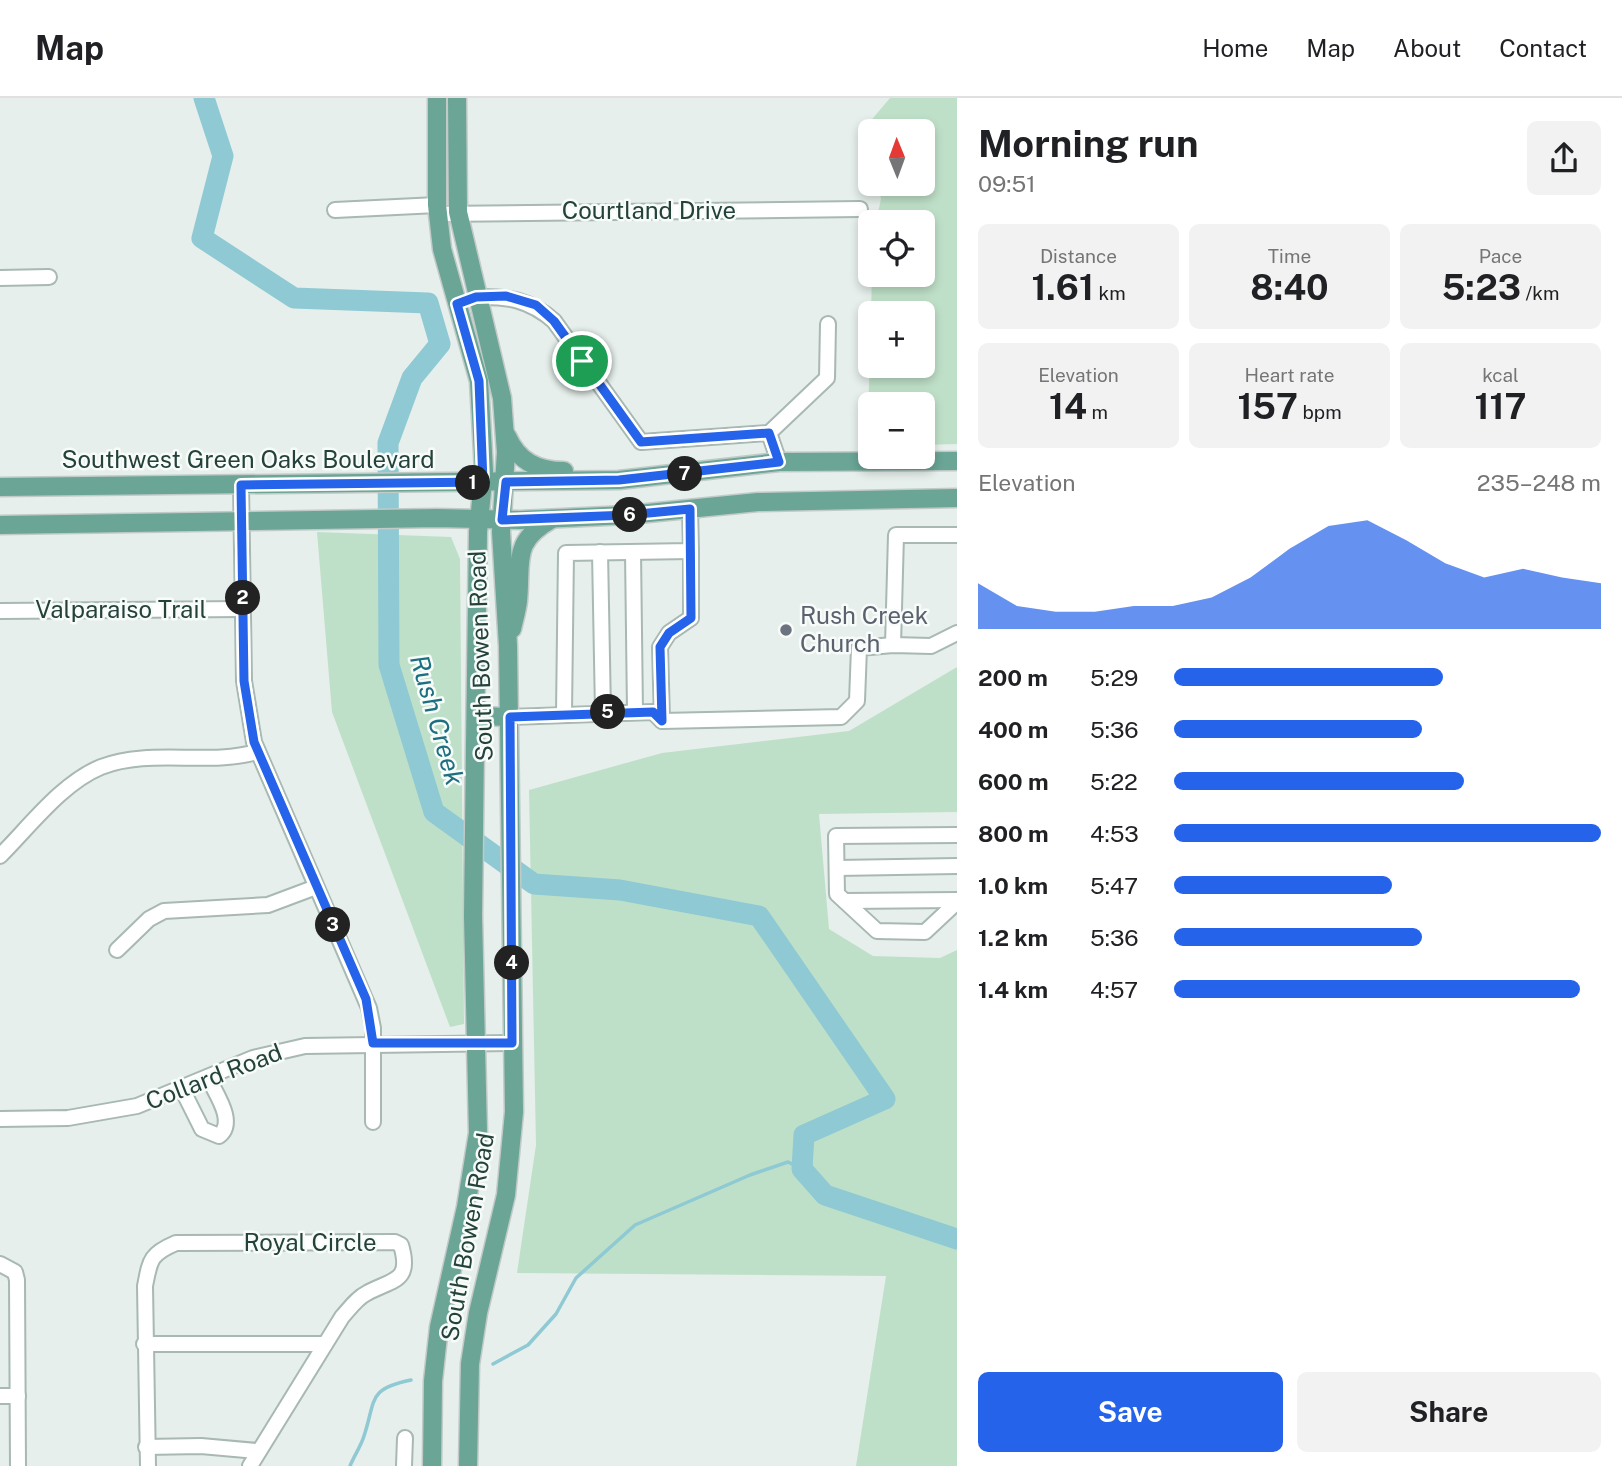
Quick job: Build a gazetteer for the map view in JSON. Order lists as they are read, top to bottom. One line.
{"streets":{"main road":["Southwest Green Oaks Boulevard","South Bowen Road"],"street":["Courtland Drive","Valparaiso Trail","Collard Road","Royal Circle"]},"crossings":[["Courtland Drive","South Bowen Road"],["Southwest Green Oaks Boulevard","South Bowen Road"],["South Bowen Road","Collard Road"]],"water":["Rush Creek"],"places":["Rush Creek Church"],"north":"top","page":{"header":"Map","nav":["Home","Map","About","Contact"],"heading":["Morning run","09:51"],"map_buttons":["+","−"],"stats":[["Distance","1.61 km"],["Time","8:40"],["Pace","5:23 /km"],["Elevation","14 m"],["Heart rate","157 bpm"],["kcal","117"]],"chart":["Elevation","235–248 m"],"pins":["7","1","6","2","5","3","4"],"list":[{"name":"200 m","note":"5:29"},{"name":"400 m","note":"5:36"},{"name":"600 m","note":"5:22"},{"name":"800 m","note":"4:53"},{"name":"1.0 km","note":"5:47"},{"name":"1.2 km","note":"5:36"},{"name":"1.4 km","note":"4:57"}],"buttons":["Save","Share"]}}
